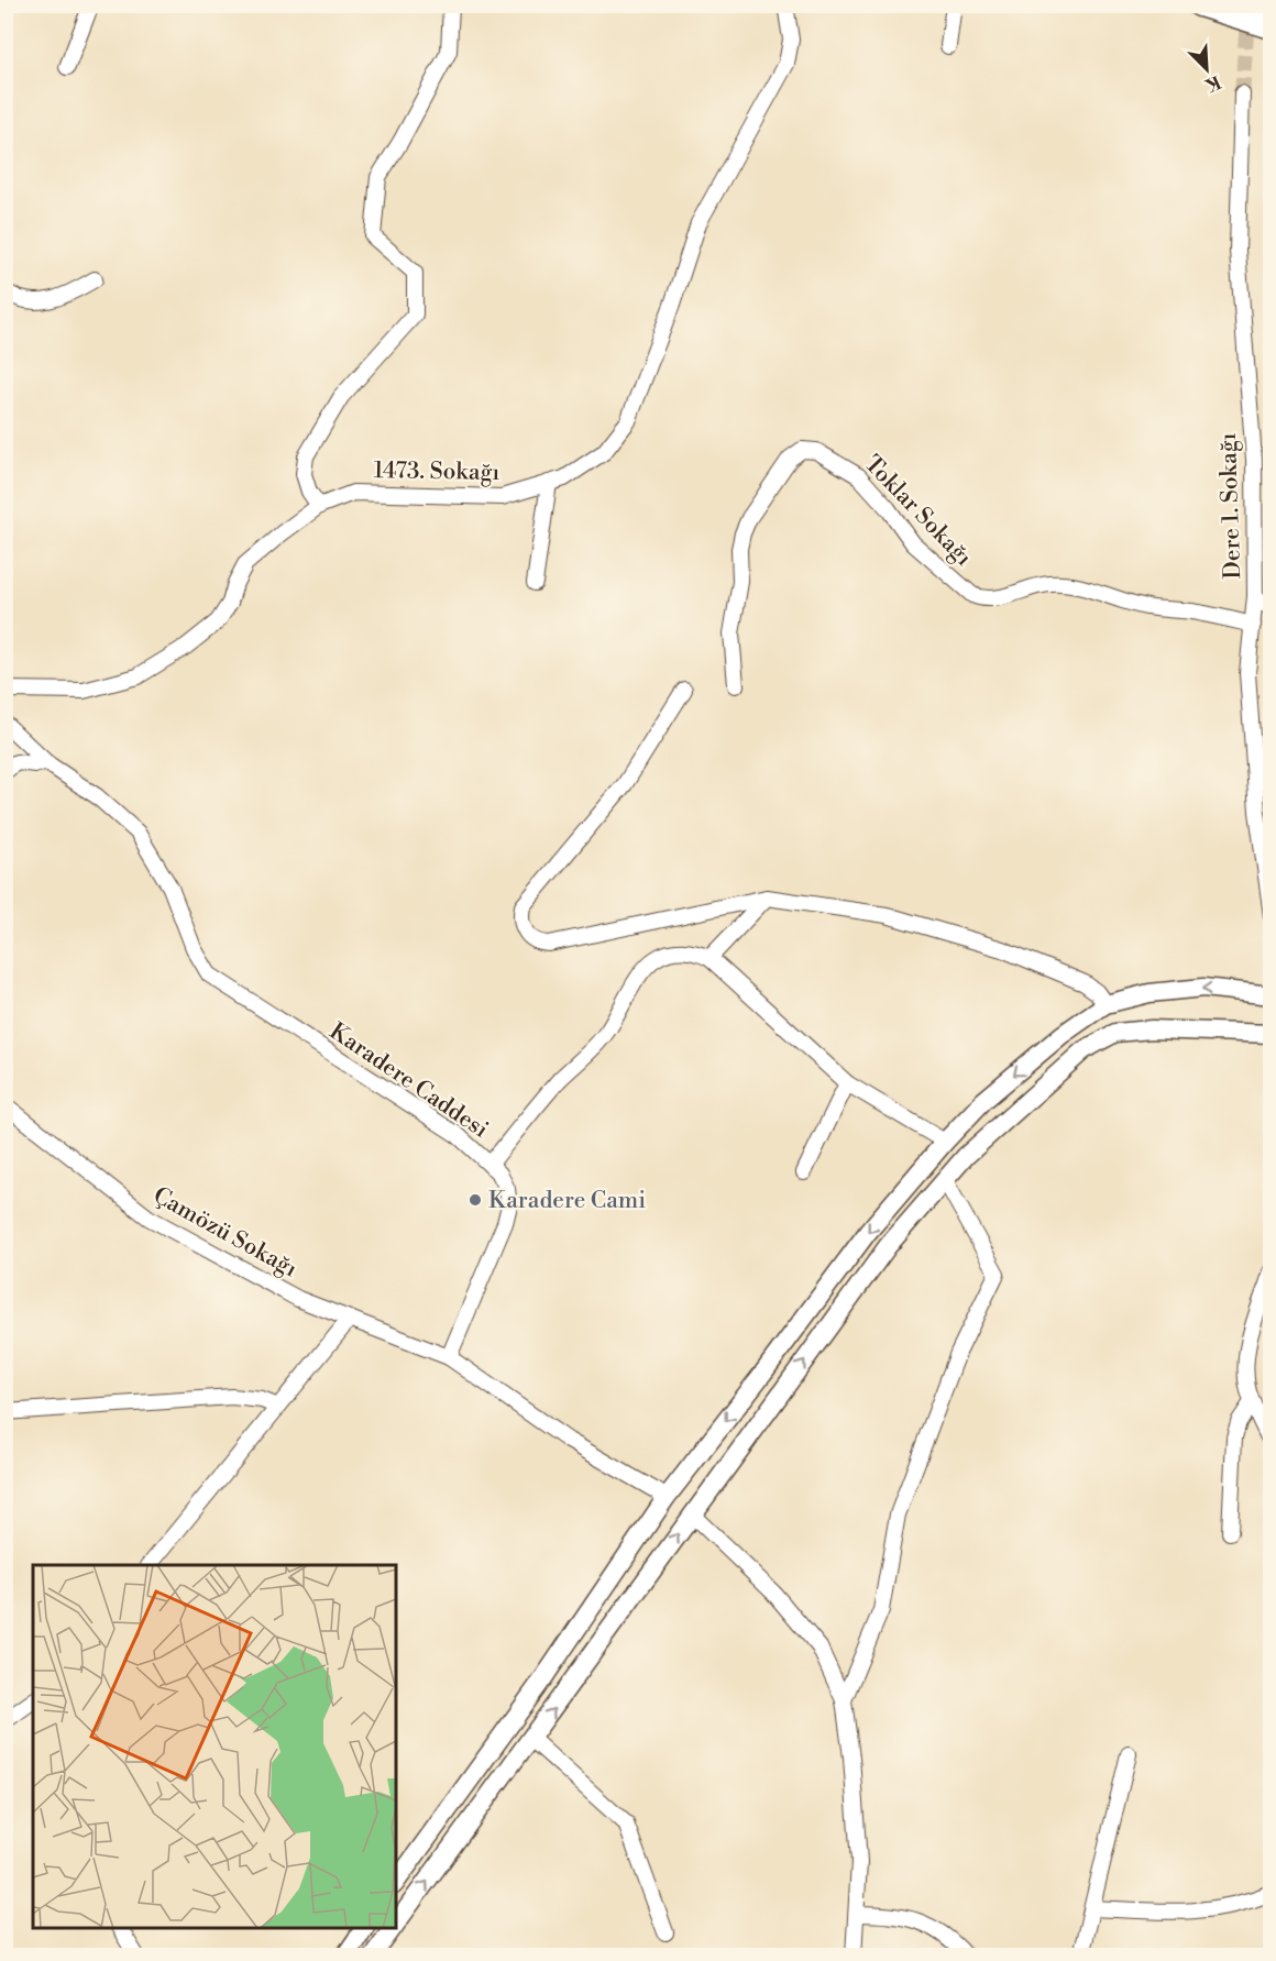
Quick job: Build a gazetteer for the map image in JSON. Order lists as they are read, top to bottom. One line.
{"streets":{"street":["1473. Sokağı","Dere 1. Sokağı","Toklar Sokağı","Karadere Caddesi","Çamözü Sokağı"]},"crossings":[["Dere 1. Sokağı","Toklar Sokağı"],["Karadere Caddesi","Çamözü Sokağı"]],"places":["Karadere Cami"],"north":"bottom right"}
